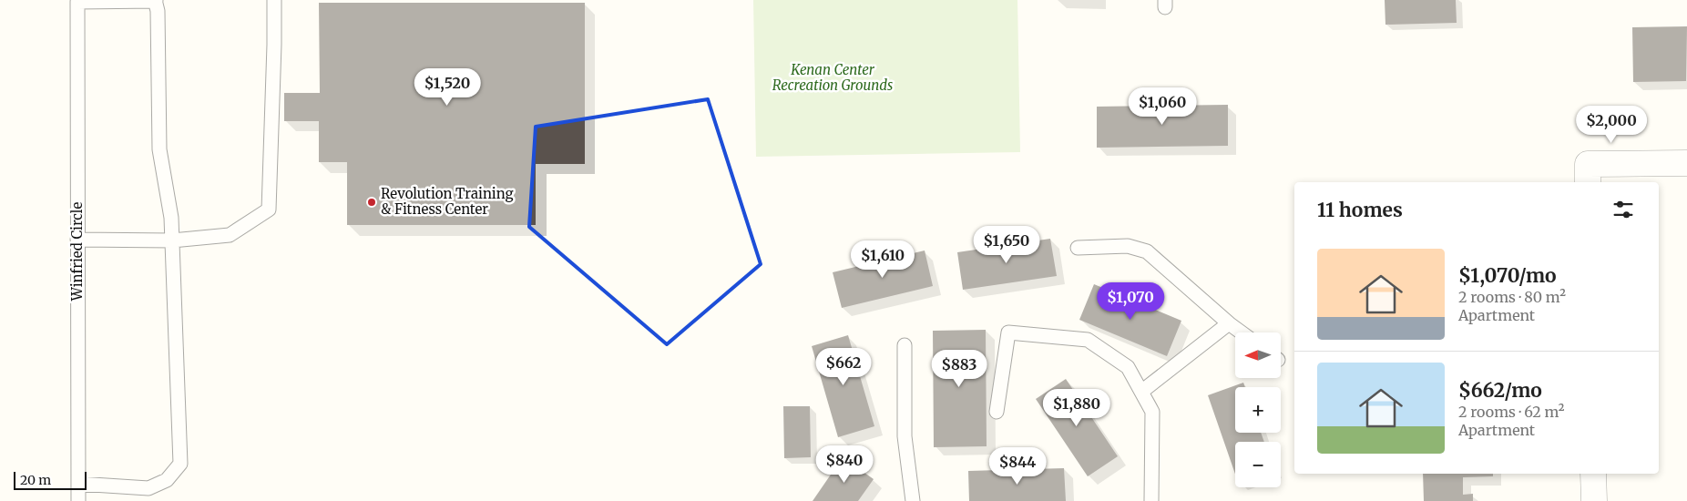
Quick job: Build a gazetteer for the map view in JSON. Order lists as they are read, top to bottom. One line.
{"streets":{"lane":["Winfried Circle"]},"parks":["Kenan Center Recreation Grounds"],"places":["Revolution Training & Fitness Center"],"scale_bar":"20 m","north":"left","page":{"price":["$1,520","$1,060","$2,000","$1,650","$1,610","$1,070","$662","$883","$1,880","$840","$844"],"heading":"11 homes","list":[{"name":"$1,070/mo","note":"2 rooms · 80 m² · Apartment"},{"name":"$662/mo","note":"2 rooms · 62 m² · Apartment"}],"map_buttons":["+","−"],"scale":"20 m"}}
